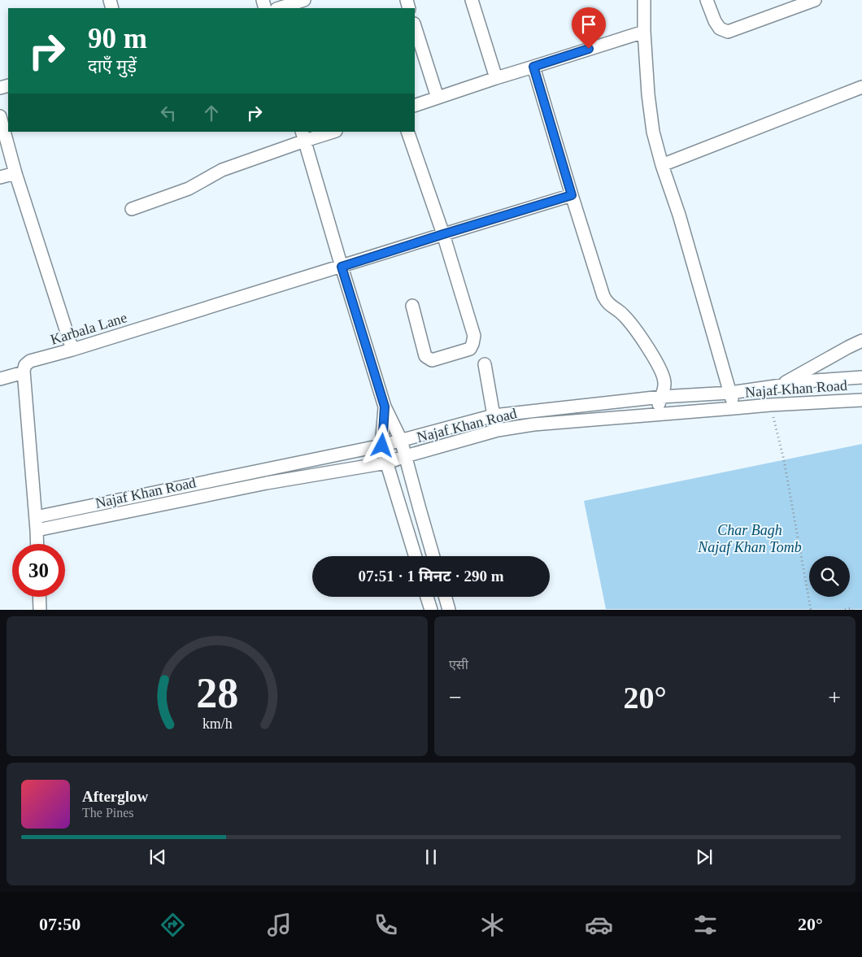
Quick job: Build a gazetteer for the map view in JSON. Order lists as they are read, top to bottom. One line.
{"streets":{"street":["Karbala Lane","Najaf Khan Road"]},"parks":["Char Bagh Najaf Khan Tomb"],"page":{"turn":["90 m","दाएँ मुड़ें"],"limit":"30","trip":"07:51 · 1 मिनट · 290 m","tile":"एसी","heat":["−","20°","+"],"song":["Afterglow","The Pines"],"tabs":["07:50","20°"],"gauge":["28","km/h"]}}
